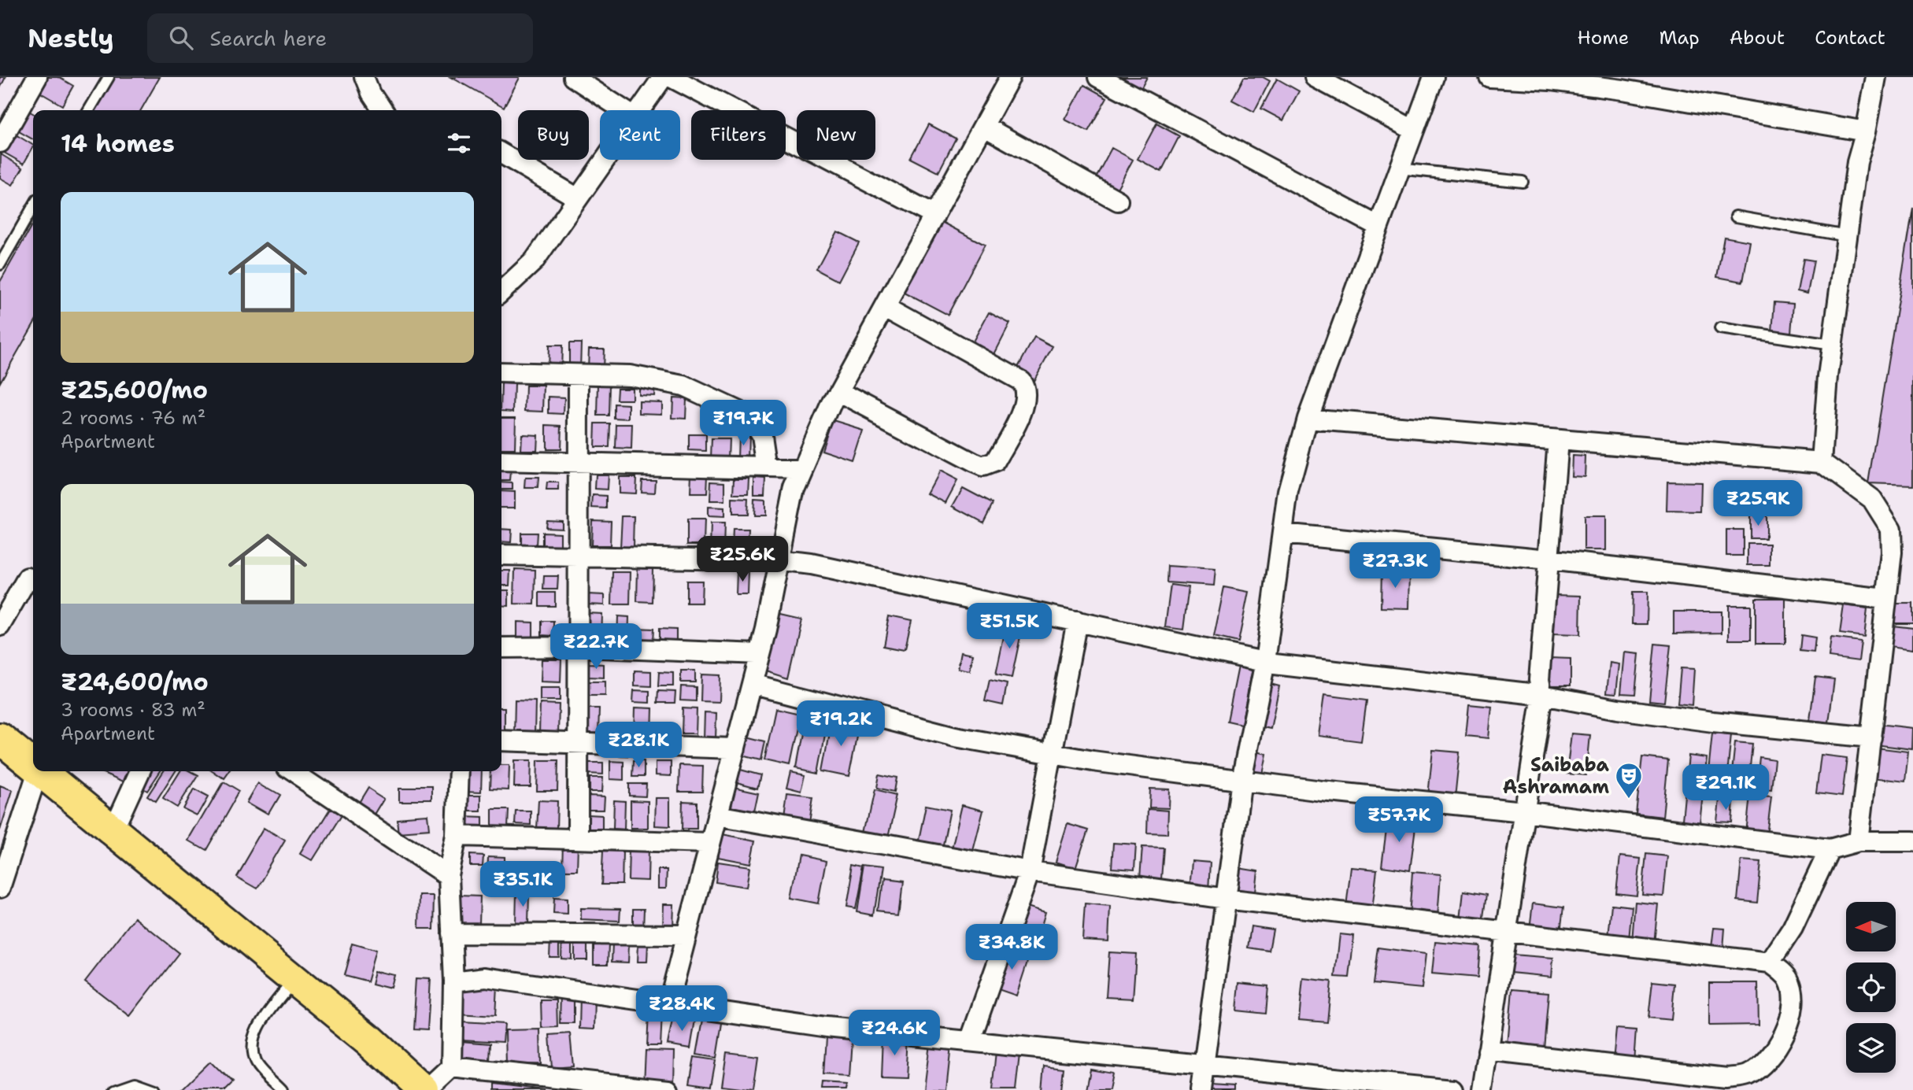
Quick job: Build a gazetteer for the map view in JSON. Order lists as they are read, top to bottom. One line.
{"places":{"theatre":["Saibaba Ashramam"]},"north":"left","page":{"header":"Nestly","search":"Search here","nav":["Home","Map","About","Contact"],"chip":["Buy","Rent","Filters","New"],"heading":"14 homes","list":[{"name":"₹25,600/mo","note":"2 rooms · 76 m² · Apartment"},{"name":"₹24,600/mo","note":"3 rooms · 83 m² · Apartment"}],"price":["₹19.7K","₹25.9K","₹25.6K","₹27.3K","₹51.5K","₹22.7K","₹19.2K","₹28.1K","₹29.1K","₹57.7K","₹35.1K","₹34.8K","₹28.4K","₹24.6K"]}}
